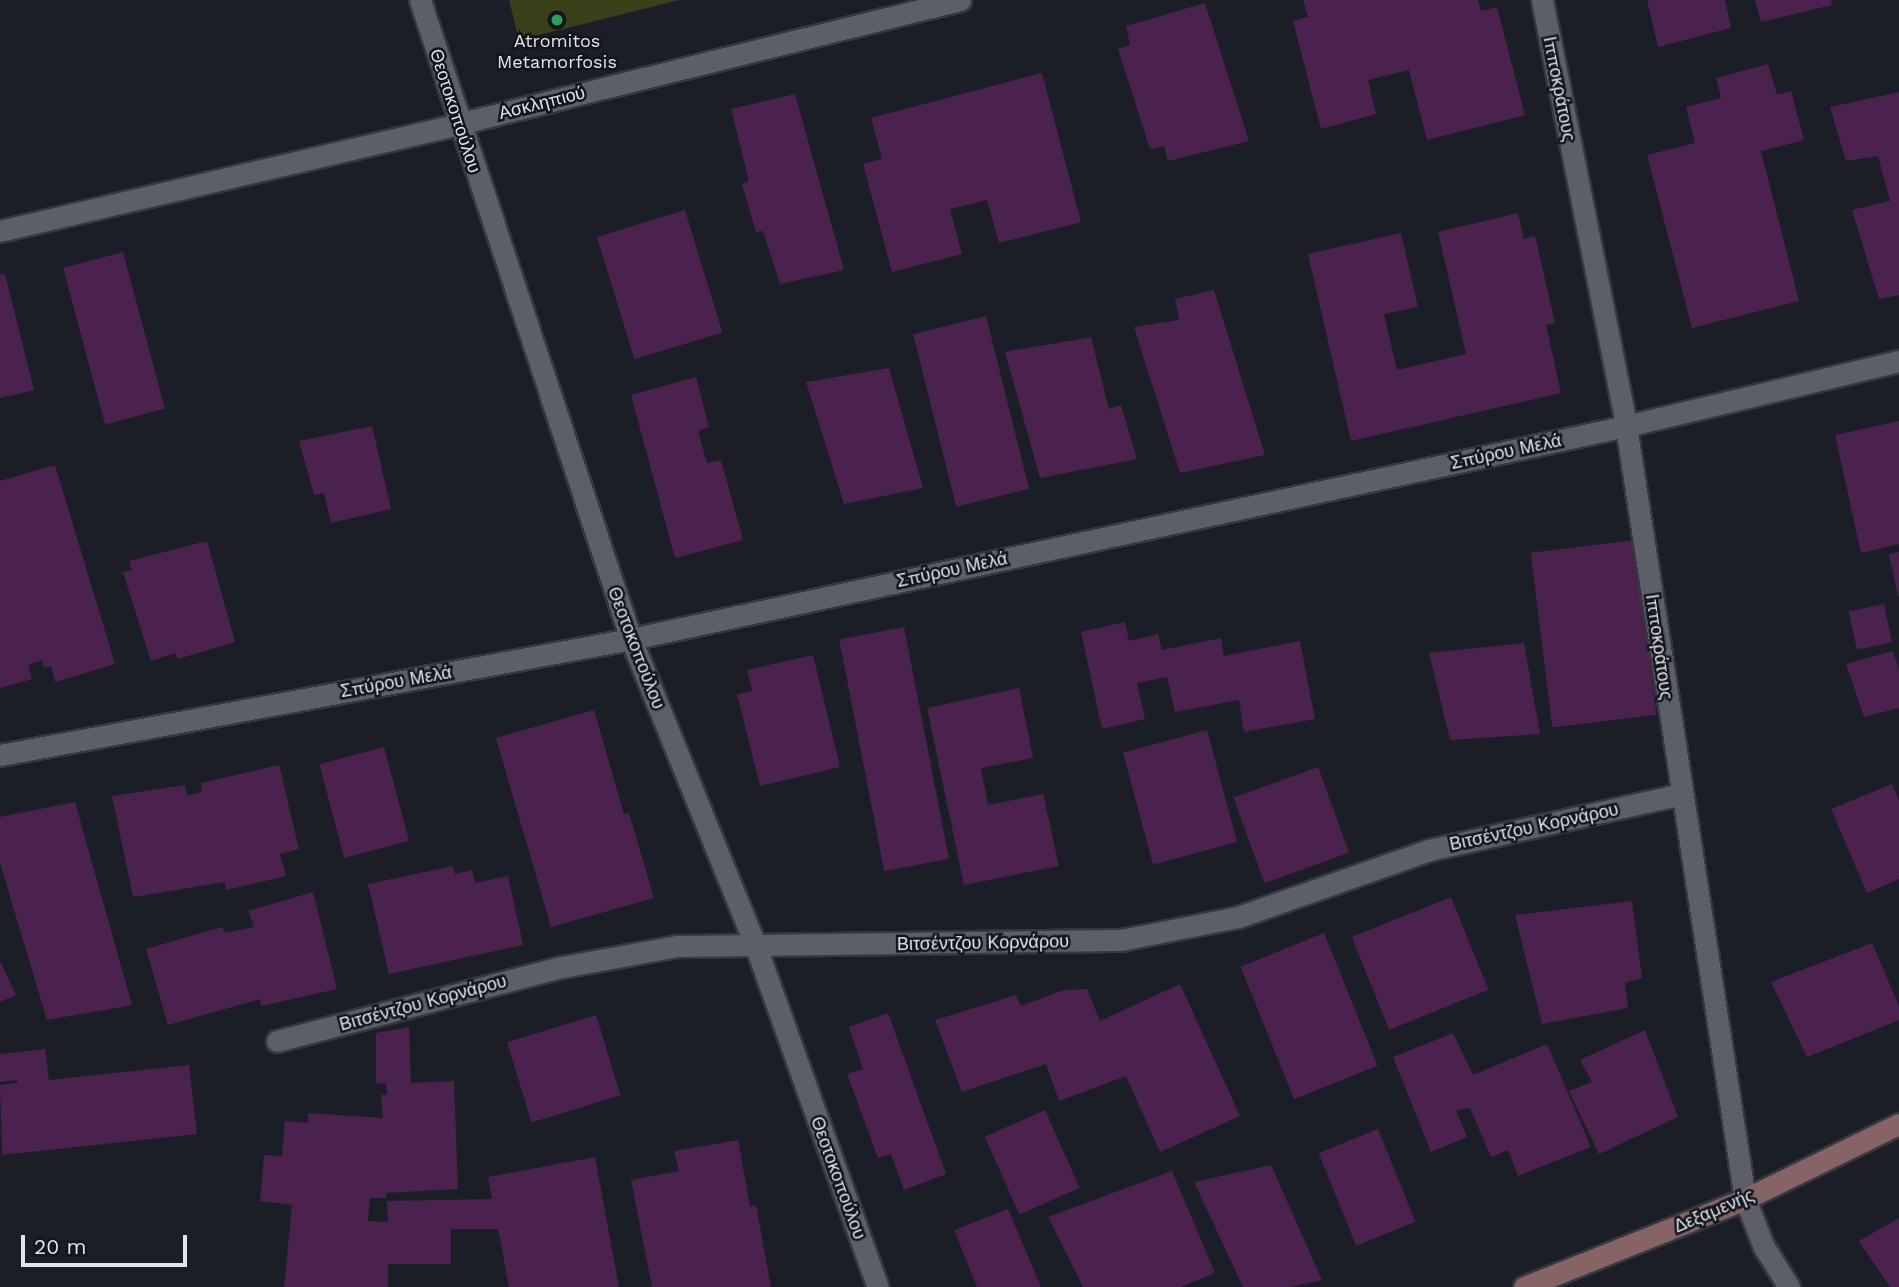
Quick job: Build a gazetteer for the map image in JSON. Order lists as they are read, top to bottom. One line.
{"streets":{"main road":["Δεξαμενής"],"street":["Ιπποκράτους","Ασκληπιού","Θεοτοκοπούλου","Σπύρου Μελά","Βιτσέντζου Κορνάρου"]},"crossings":[["Ιπποκράτους","Σπύρου Μελά"],["Ιπποκράτους","Βιτσέντζου Κορνάρου"],["Ιπποκράτους","Δεξαμενής"],["Ασκληπιού","Θεοτοκοπούλου"],["Θεοτοκοπούλου","Σπύρου Μελά"],["Θεοτοκοπούλου","Βιτσέντζου Κορνάρου"]],"places":["Atromitos Metamorfosis"],"scale_bar":"20 m"}
